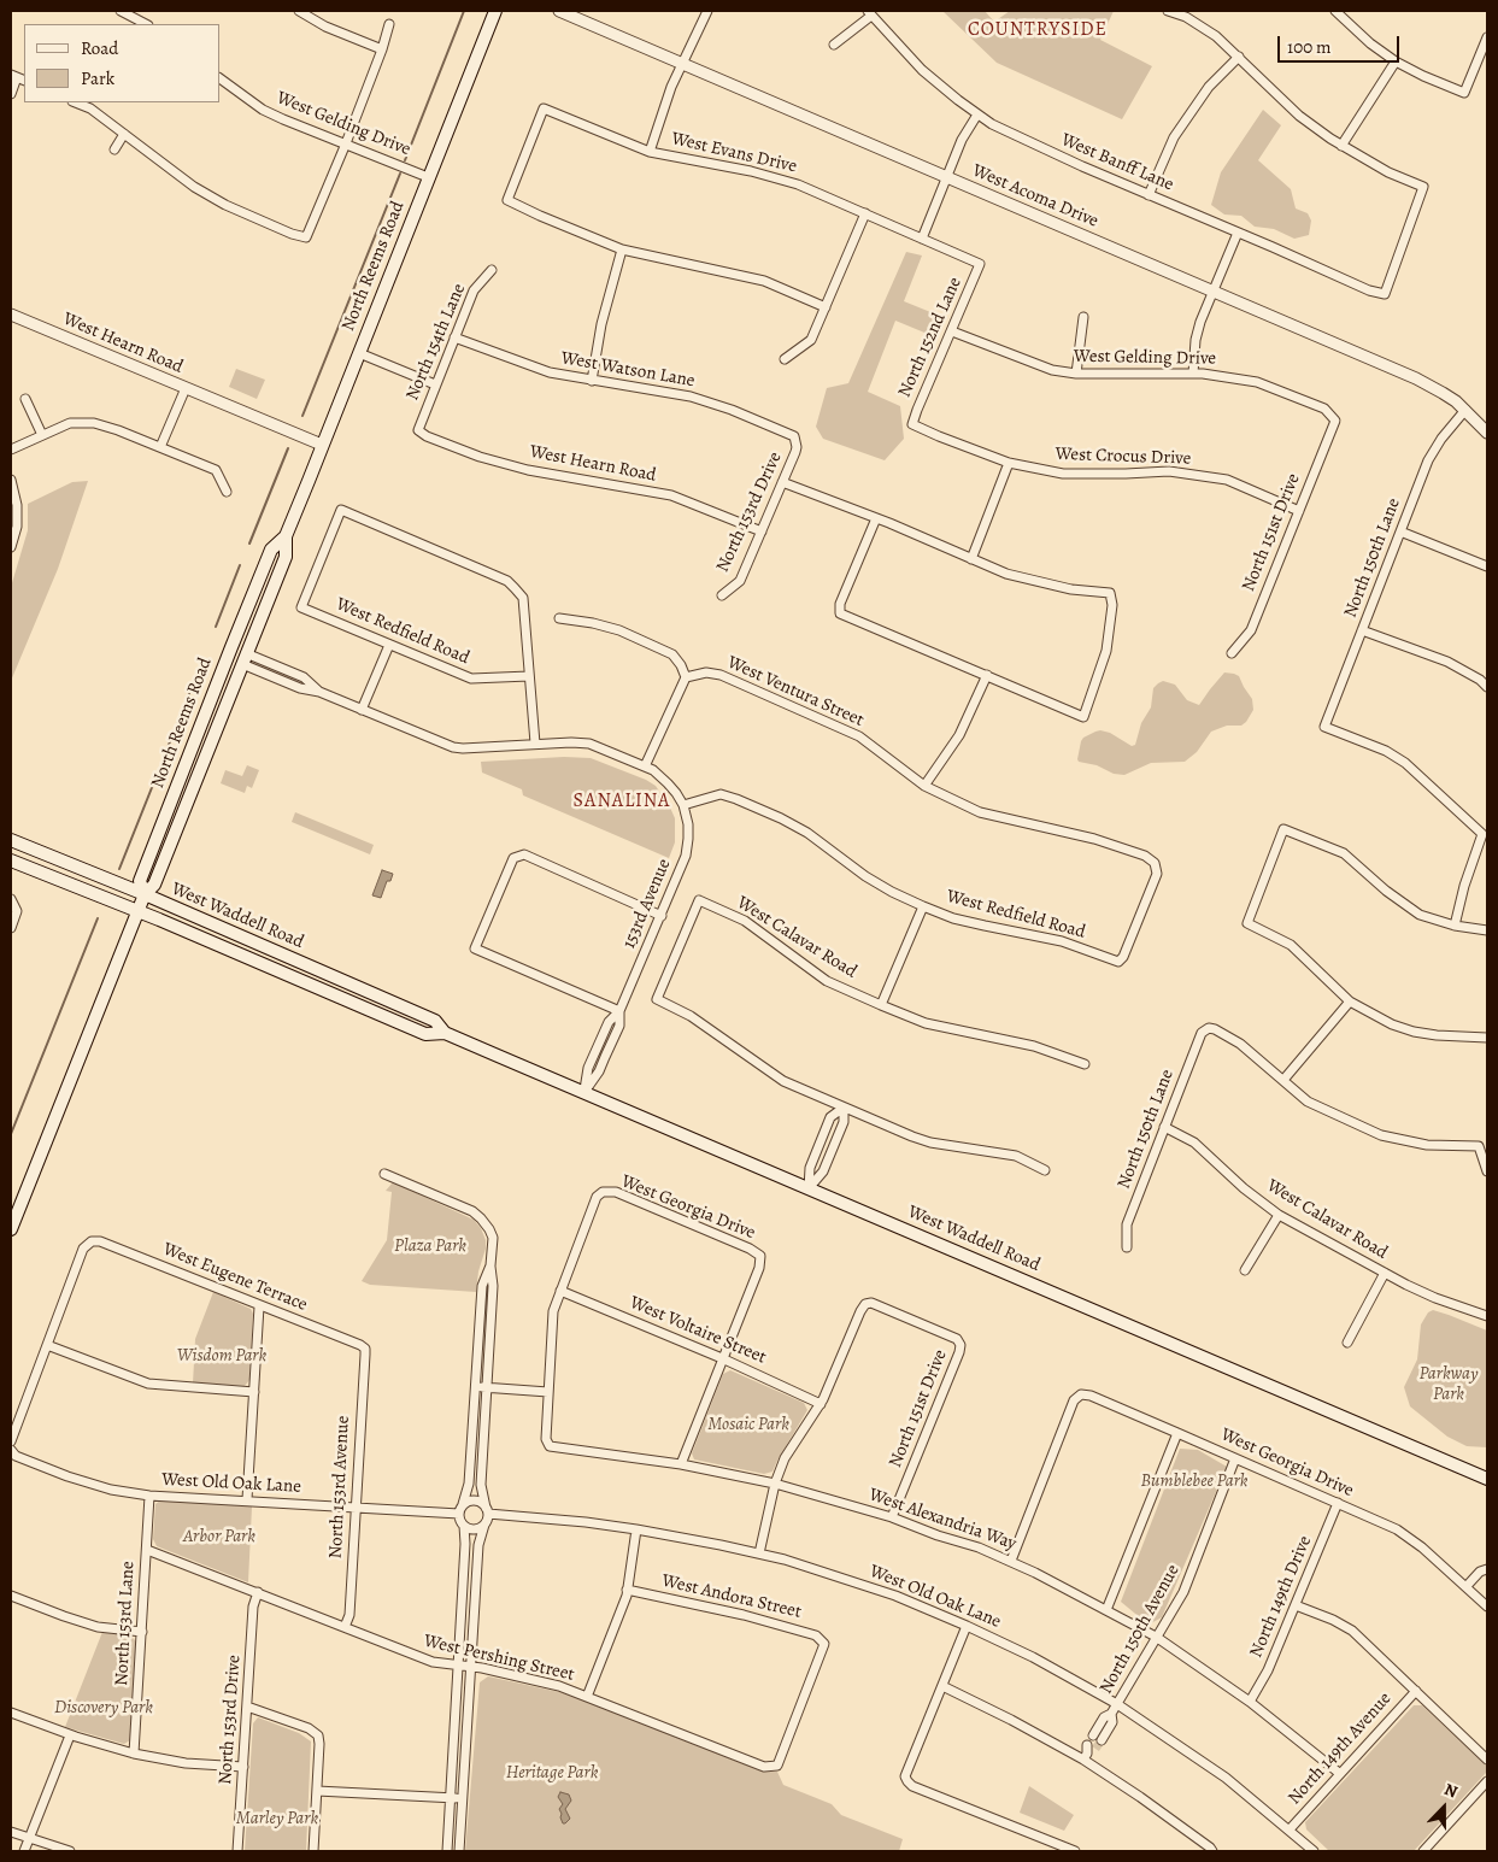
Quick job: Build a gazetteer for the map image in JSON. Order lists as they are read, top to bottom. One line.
{"streets":{"main road":["North Reems Road","West Waddell Road"],"street":["West Gelding Drive","West Evans Drive","West Banff Lane","West Acoma Drive","North 152nd Lane","North 154th Lane","West Hearn Road","West Watson Lane","West Crocus Drive","North 153rd Drive","North 151st Drive","North 150th Lane","West Redfield Road","West Ventura Street","153rd Avenue","West Calavar Road","West Georgia Drive","West Eugene Terrace","West Voltaire Street","West Old Oak Lane","North 153rd Avenue","West Alexandria Way","West Andora Street","North 149th Drive","North 153rd Lane","North 150th Avenue","West Pershing Street","North 149th Avenue"]},"crossings":[["West Gelding Drive","North Reems Road"],["West Gelding Drive","North 152nd Lane"],["West Gelding Drive","North 151st Drive"],["West Evans Drive","North 152nd Lane"],["West Acoma Drive","North 150th Lane"],["North Reems Road","West Hearn Road"],["North Reems Road","West Waddell Road"],["North 152nd Lane","West Crocus Drive"],["North 154th Lane","West Hearn Road"],["North 154th Lane","West Watson Lane"],["West Hearn Road","North 153rd Drive"],["West Watson Lane","North 153rd Drive"],["West Crocus Drive","North 151st Drive"],["North 153rd Drive","West Pershing Street"],["North 151st Drive","West Voltaire Street"],["North 151st Drive","West Alexandria Way"],["North 150th Lane","West Calavar Road"],["West Redfield Road","West Ventura Street"],["West Redfield Road","153rd Avenue"],["153rd Avenue","West Waddell Road"],["West Georgia Drive","West Voltaire Street"],["West Georgia Drive","West Alexandria Way"],["West Georgia Drive","North 149th Drive"],["West Georgia Drive","North 150th Avenue"],["West Eugene Terrace","North 153rd Avenue"],["West Old Oak Lane","North 153rd Avenue"],["West Old Oak Lane","North 153rd Lane"],["West Old Oak Lane","North 150th Avenue"],["West Old Oak Lane","North 149th Avenue"],["North 153rd Avenue","West Pershing Street"],["West Alexandria Way","North 149th Drive"],["West Alexandria Way","North 150th Avenue"],["West Alexandria Way","North 149th Avenue"],["West Andora Street","West Pershing Street"],["North 153rd Lane","West Pershing Street"]],"districts":["COUNTRYSIDE","SANALINA"],"parks":["Plaza Park","Wisdom Park","Parkway Park","Mosaic Park","Bumblebee Park","Arbor Park","Discovery Park","Heritage Park","Marley Park"],"legend":["Road","Park"],"scale_bar":"100 m","north":"top"}
